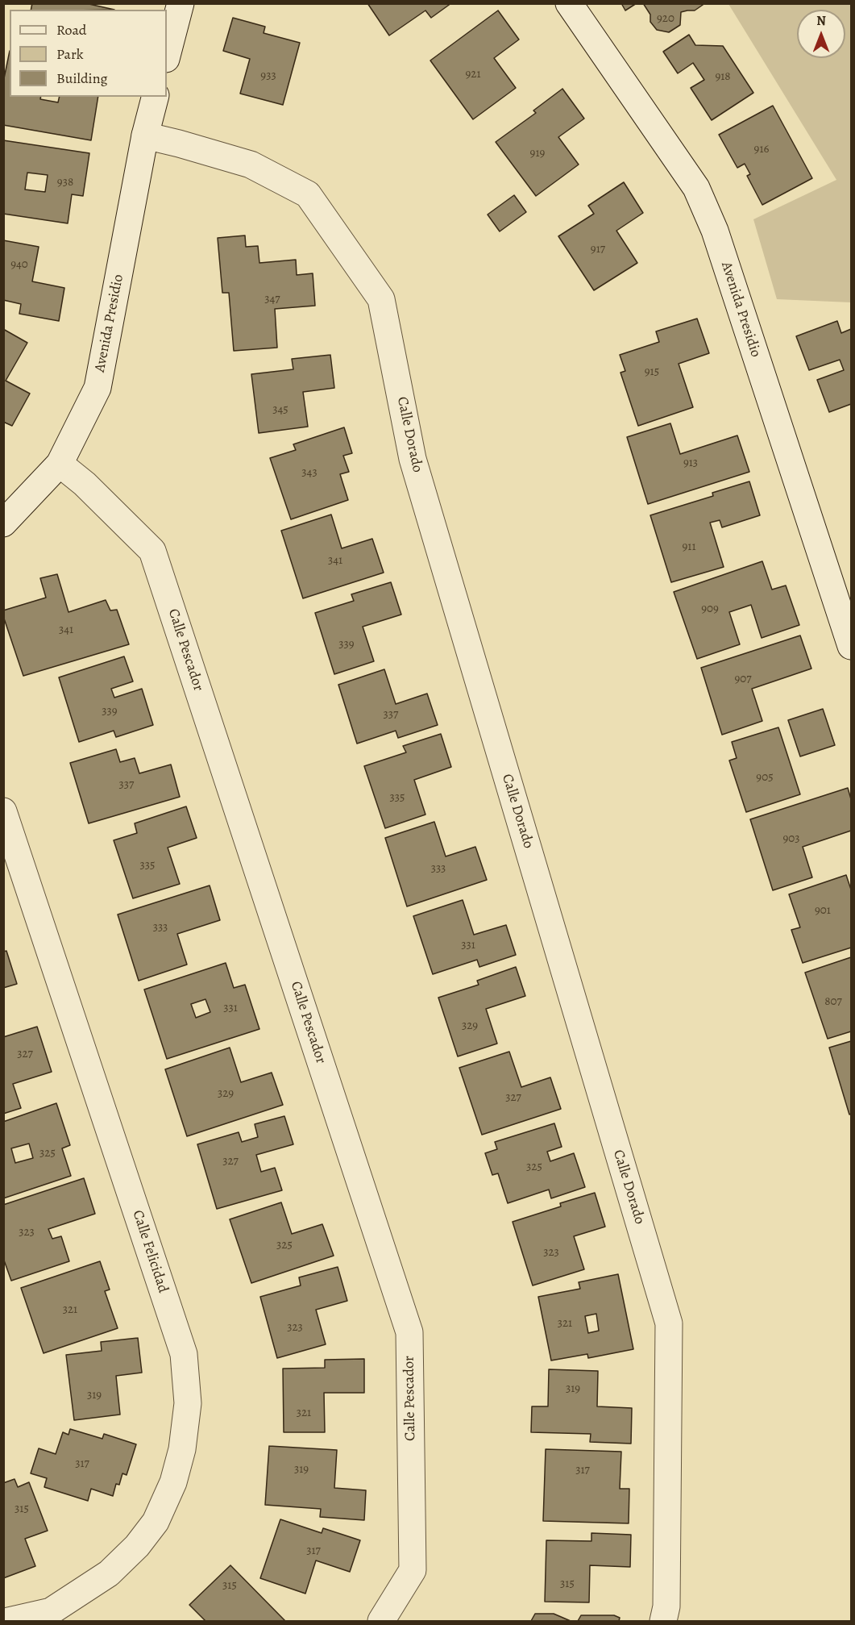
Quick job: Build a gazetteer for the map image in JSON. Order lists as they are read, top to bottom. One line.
{"streets":{"street":["Avenida Presidio","Calle Dorado","Calle Pescador","Calle Felicidad"]},"crossings":[["Avenida Presidio","Calle Dorado"],["Avenida Presidio","Calle Pescador"]],"house_numbers":["920","921","933","918","916","919","938","917","940","347","915","345","913","343","911","341","909","341","339","907","339","337","905","337","335","903","335","333","901","333","331","807","331","329","327","329","327","325","327","325","323","325","323","321","321","323","319","319","321","317","319","317","315","317","315","315"],"legend":["Road","Park","Building"],"north":"top"}
